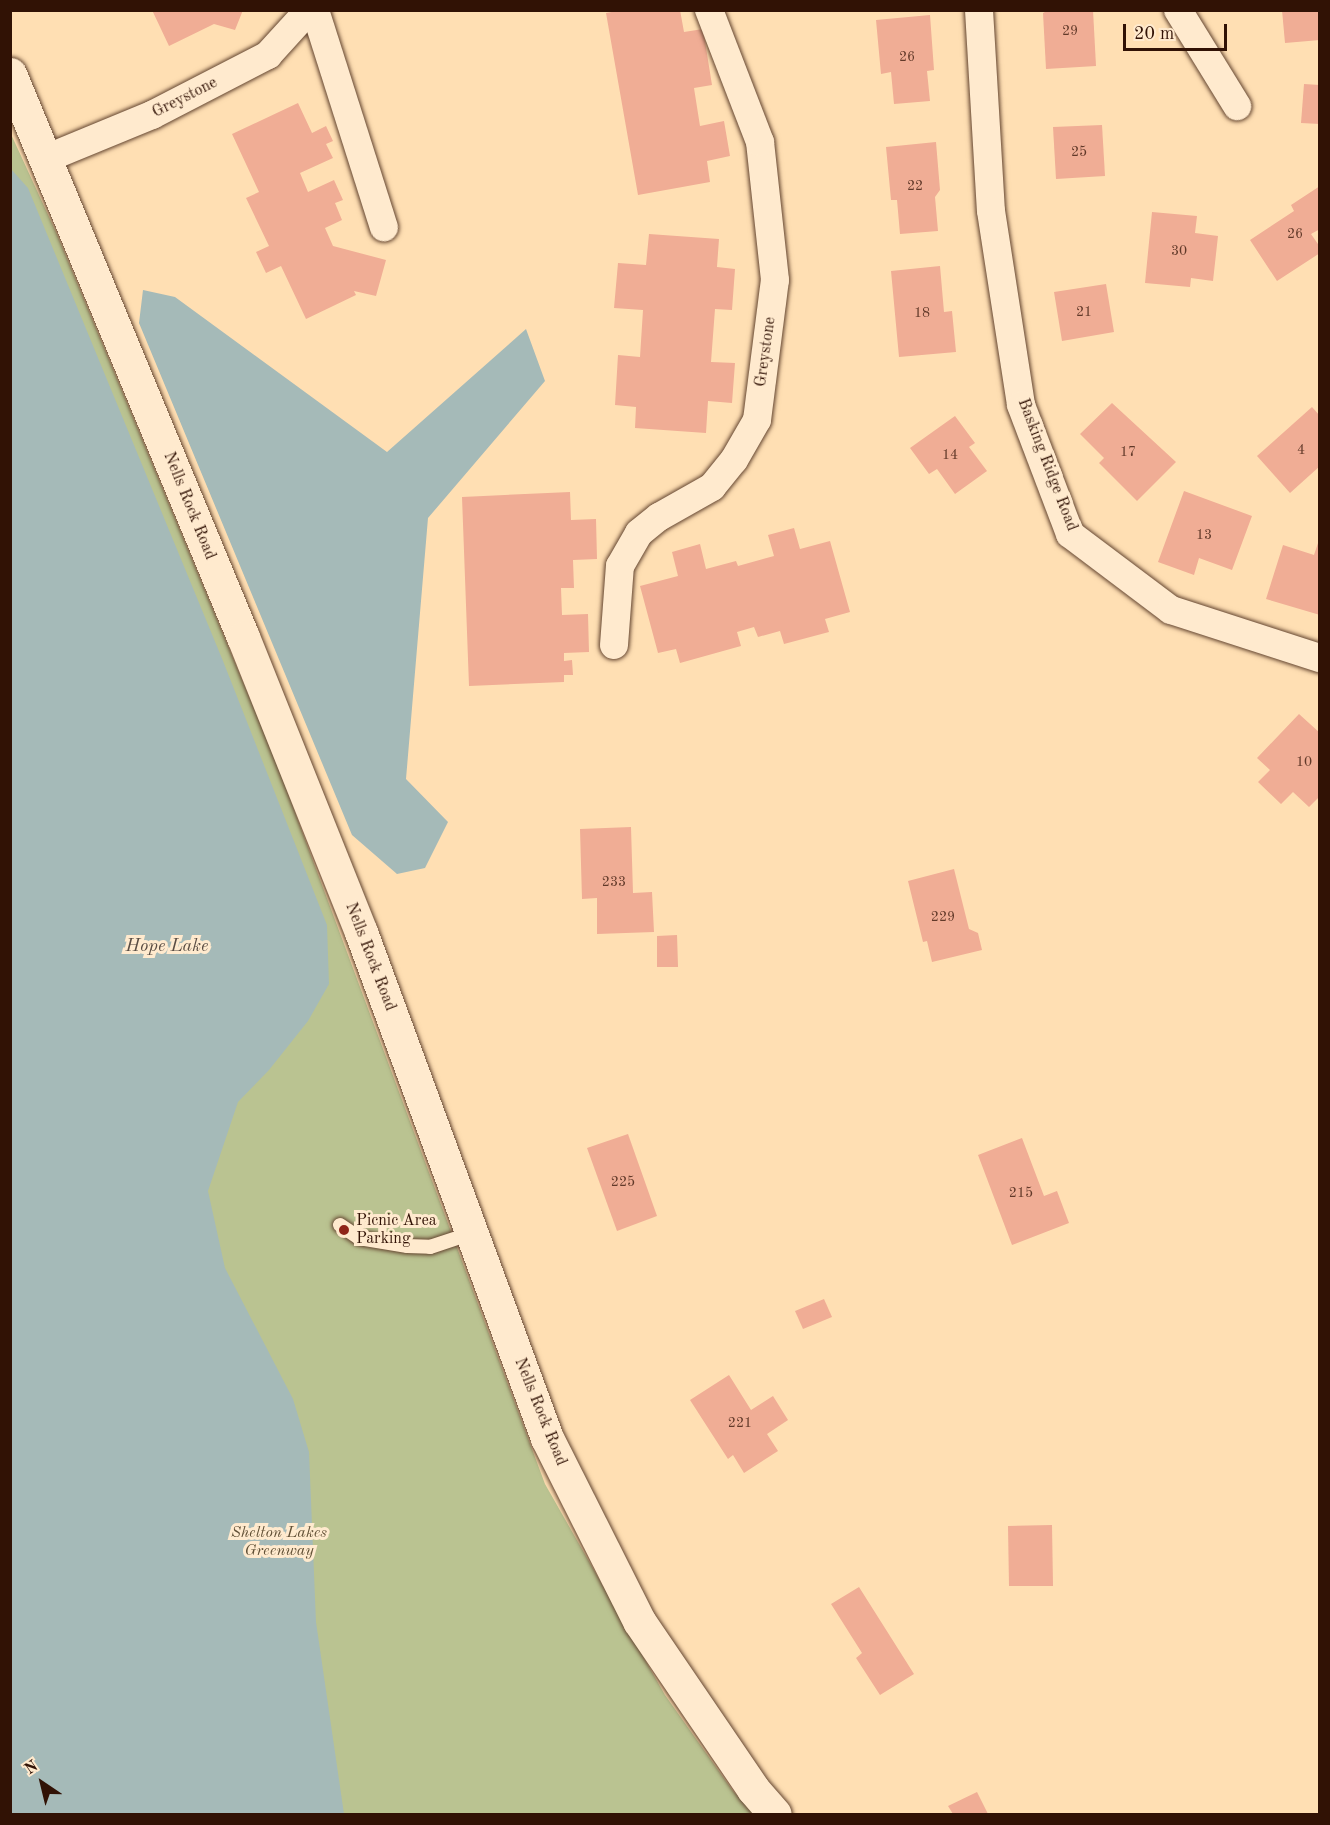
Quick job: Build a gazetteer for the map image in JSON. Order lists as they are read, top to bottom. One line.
{"streets":{"main road":["Nells Rock Road"],"street":["Greystone","Basking Ridge Road"]},"crossings":[["Greystone","Nells Rock Road"]],"water":["Hope Lake"],"parks":["Shelton Lakes Greenway"],"places":["Picnic Area Parking"],"house_numbers":["29","26","25","22","26","30","21","18","4","17","14","13","10","233","229","225","215","221"],"scale_bar":"20 m","north":"top left"}
